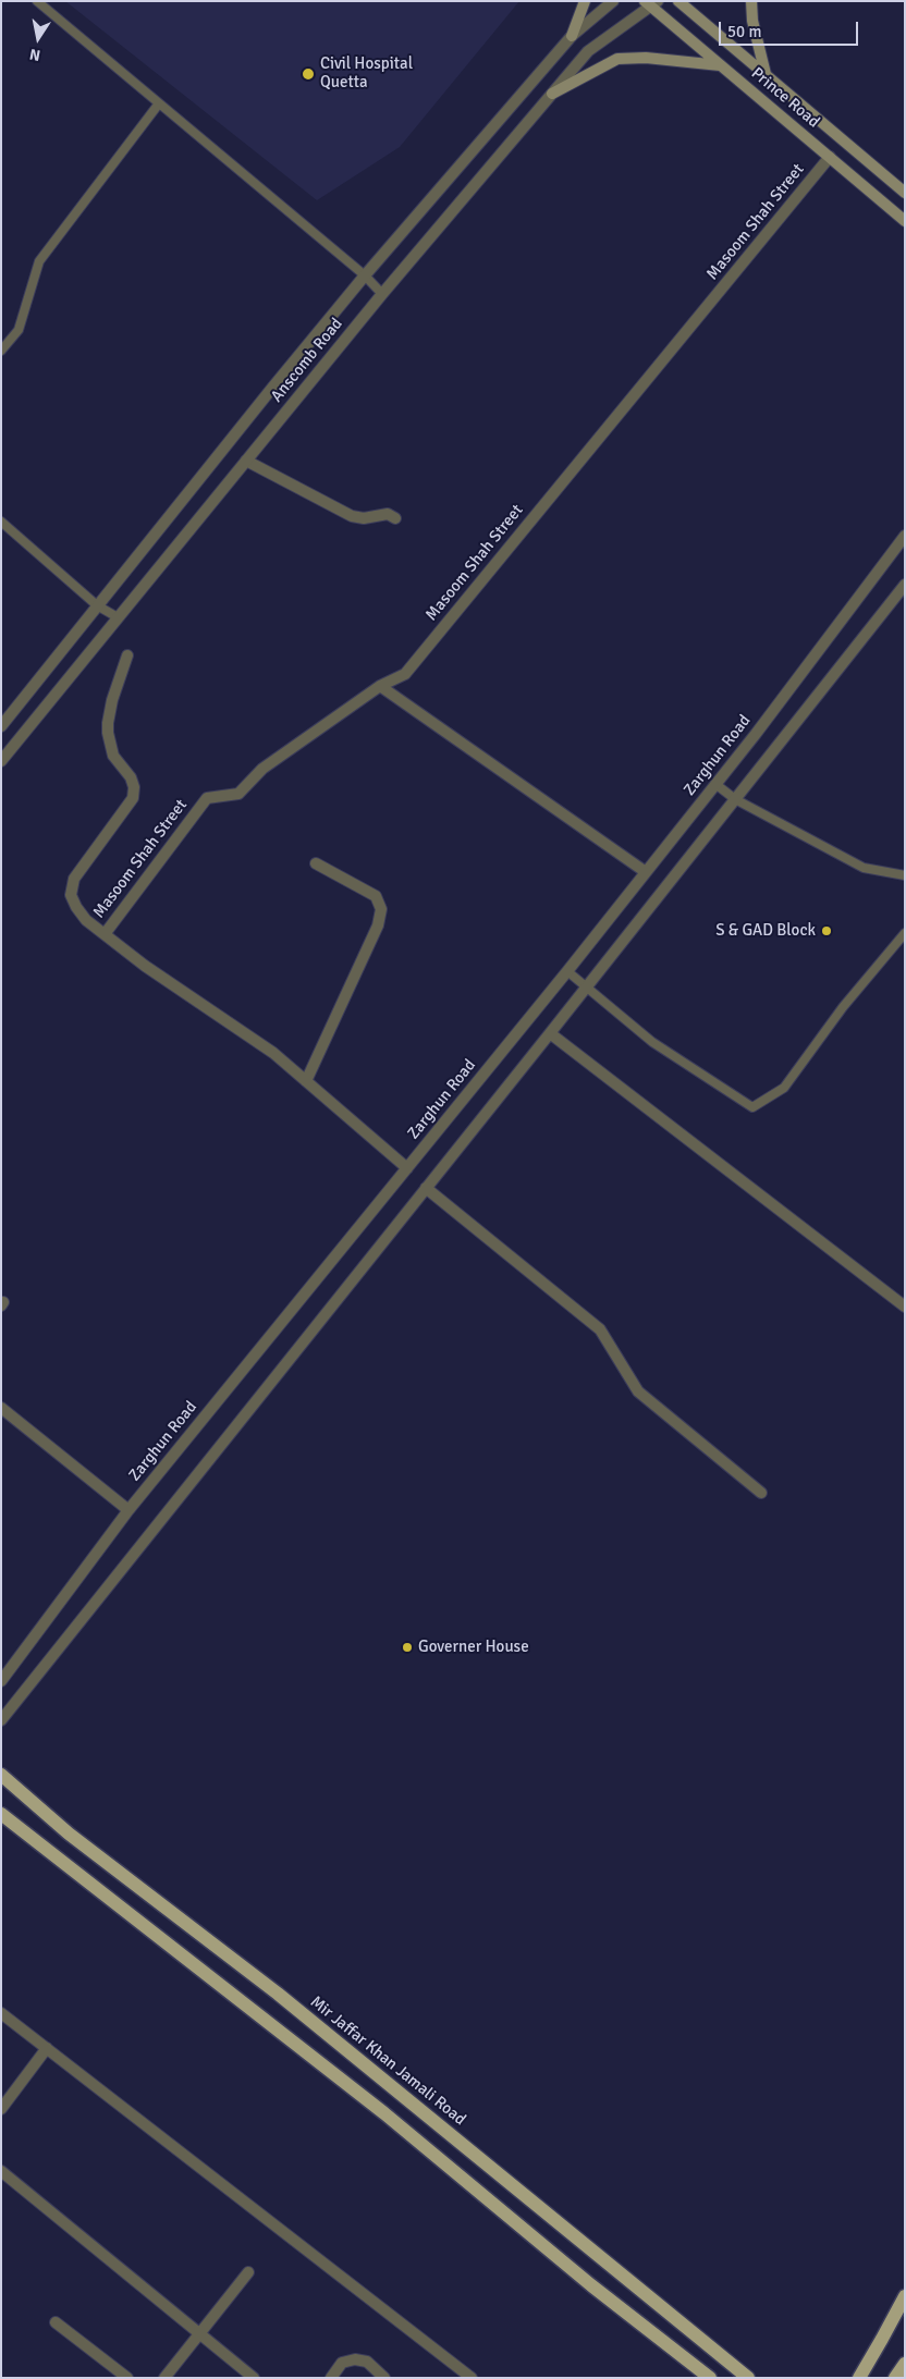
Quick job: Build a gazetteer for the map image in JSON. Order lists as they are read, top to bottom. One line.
{"streets":{"main road":["Prince Road","Mir Jaffar Khan Jamali Road"],"street":["Masoom Shah Street","Anscomb Road","Zarghun Road"]},"crossings":[["Prince Road","Masoom Shah Street"],["Prince Road","Anscomb Road"]],"places":["Civil Hospital Quetta","S & GAD Block","Governer House"],"scale_bar":"50 m","north":"bottom"}
